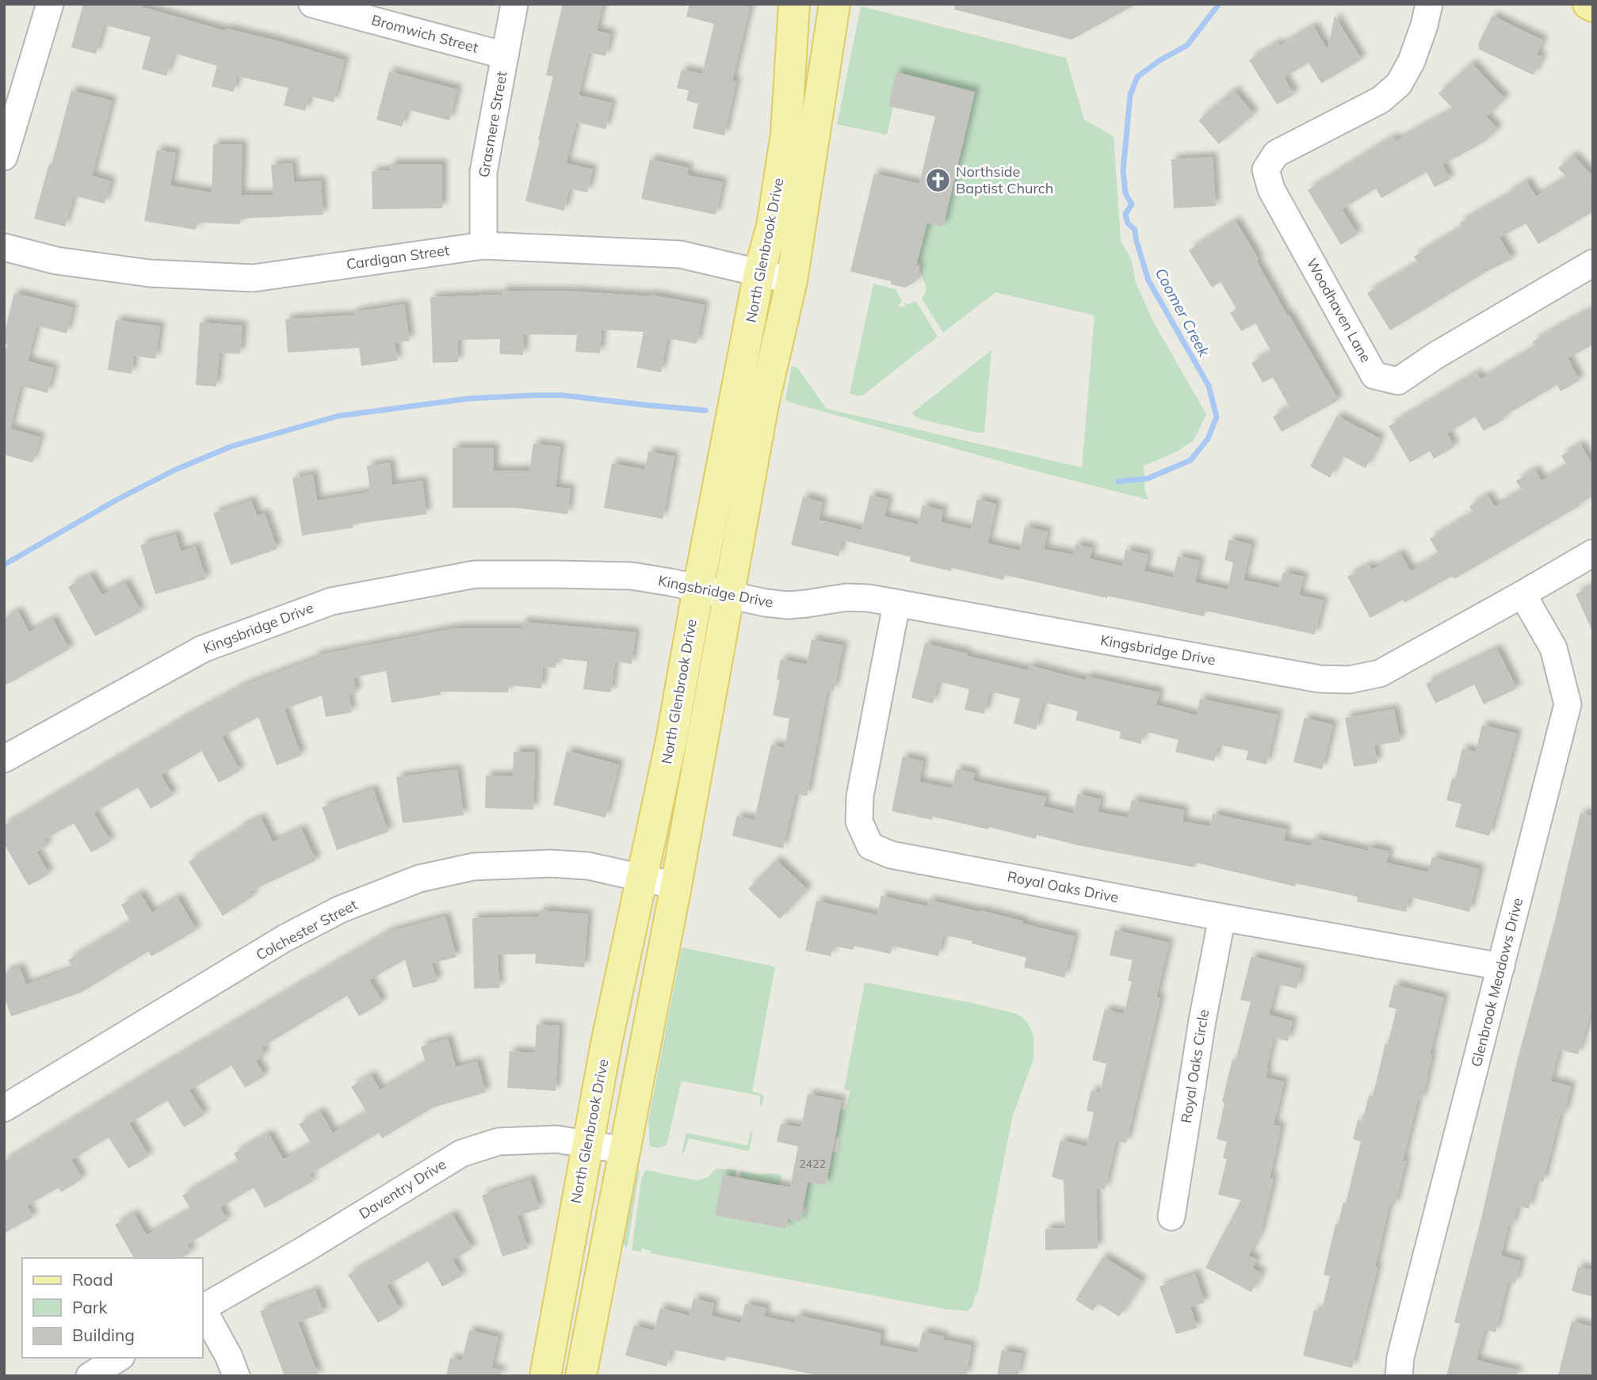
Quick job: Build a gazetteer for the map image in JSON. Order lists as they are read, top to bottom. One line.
{"streets":{"main road":["North Glenbrook Drive"],"street":["Bromwich Street","Grasmere Street","Cardigan Street","Woodhaven Lane","Kingsbridge Drive","Royal Oaks Drive","Colchester Street","Glenbrook Meadows Drive","Royal Oaks Circle","Daventry Drive"]},"crossings":[["Bromwich Street","Grasmere Street"],["Grasmere Street","Cardigan Street"],["North Glenbrook Drive","Cardigan Street"],["North Glenbrook Drive","Kingsbridge Drive"],["North Glenbrook Drive","Colchester Street"],["North Glenbrook Drive","Daventry Drive"],["Kingsbridge Drive","Royal Oaks Drive"],["Kingsbridge Drive","Glenbrook Meadows Drive"],["Royal Oaks Drive","Glenbrook Meadows Drive"],["Royal Oaks Drive","Royal Oaks Circle"]],"water":["Coomer Creek"],"places":{"church":["Northside Baptist Church"]},"house_numbers":["2422"],"legend":["Road","Park","Building"]}
